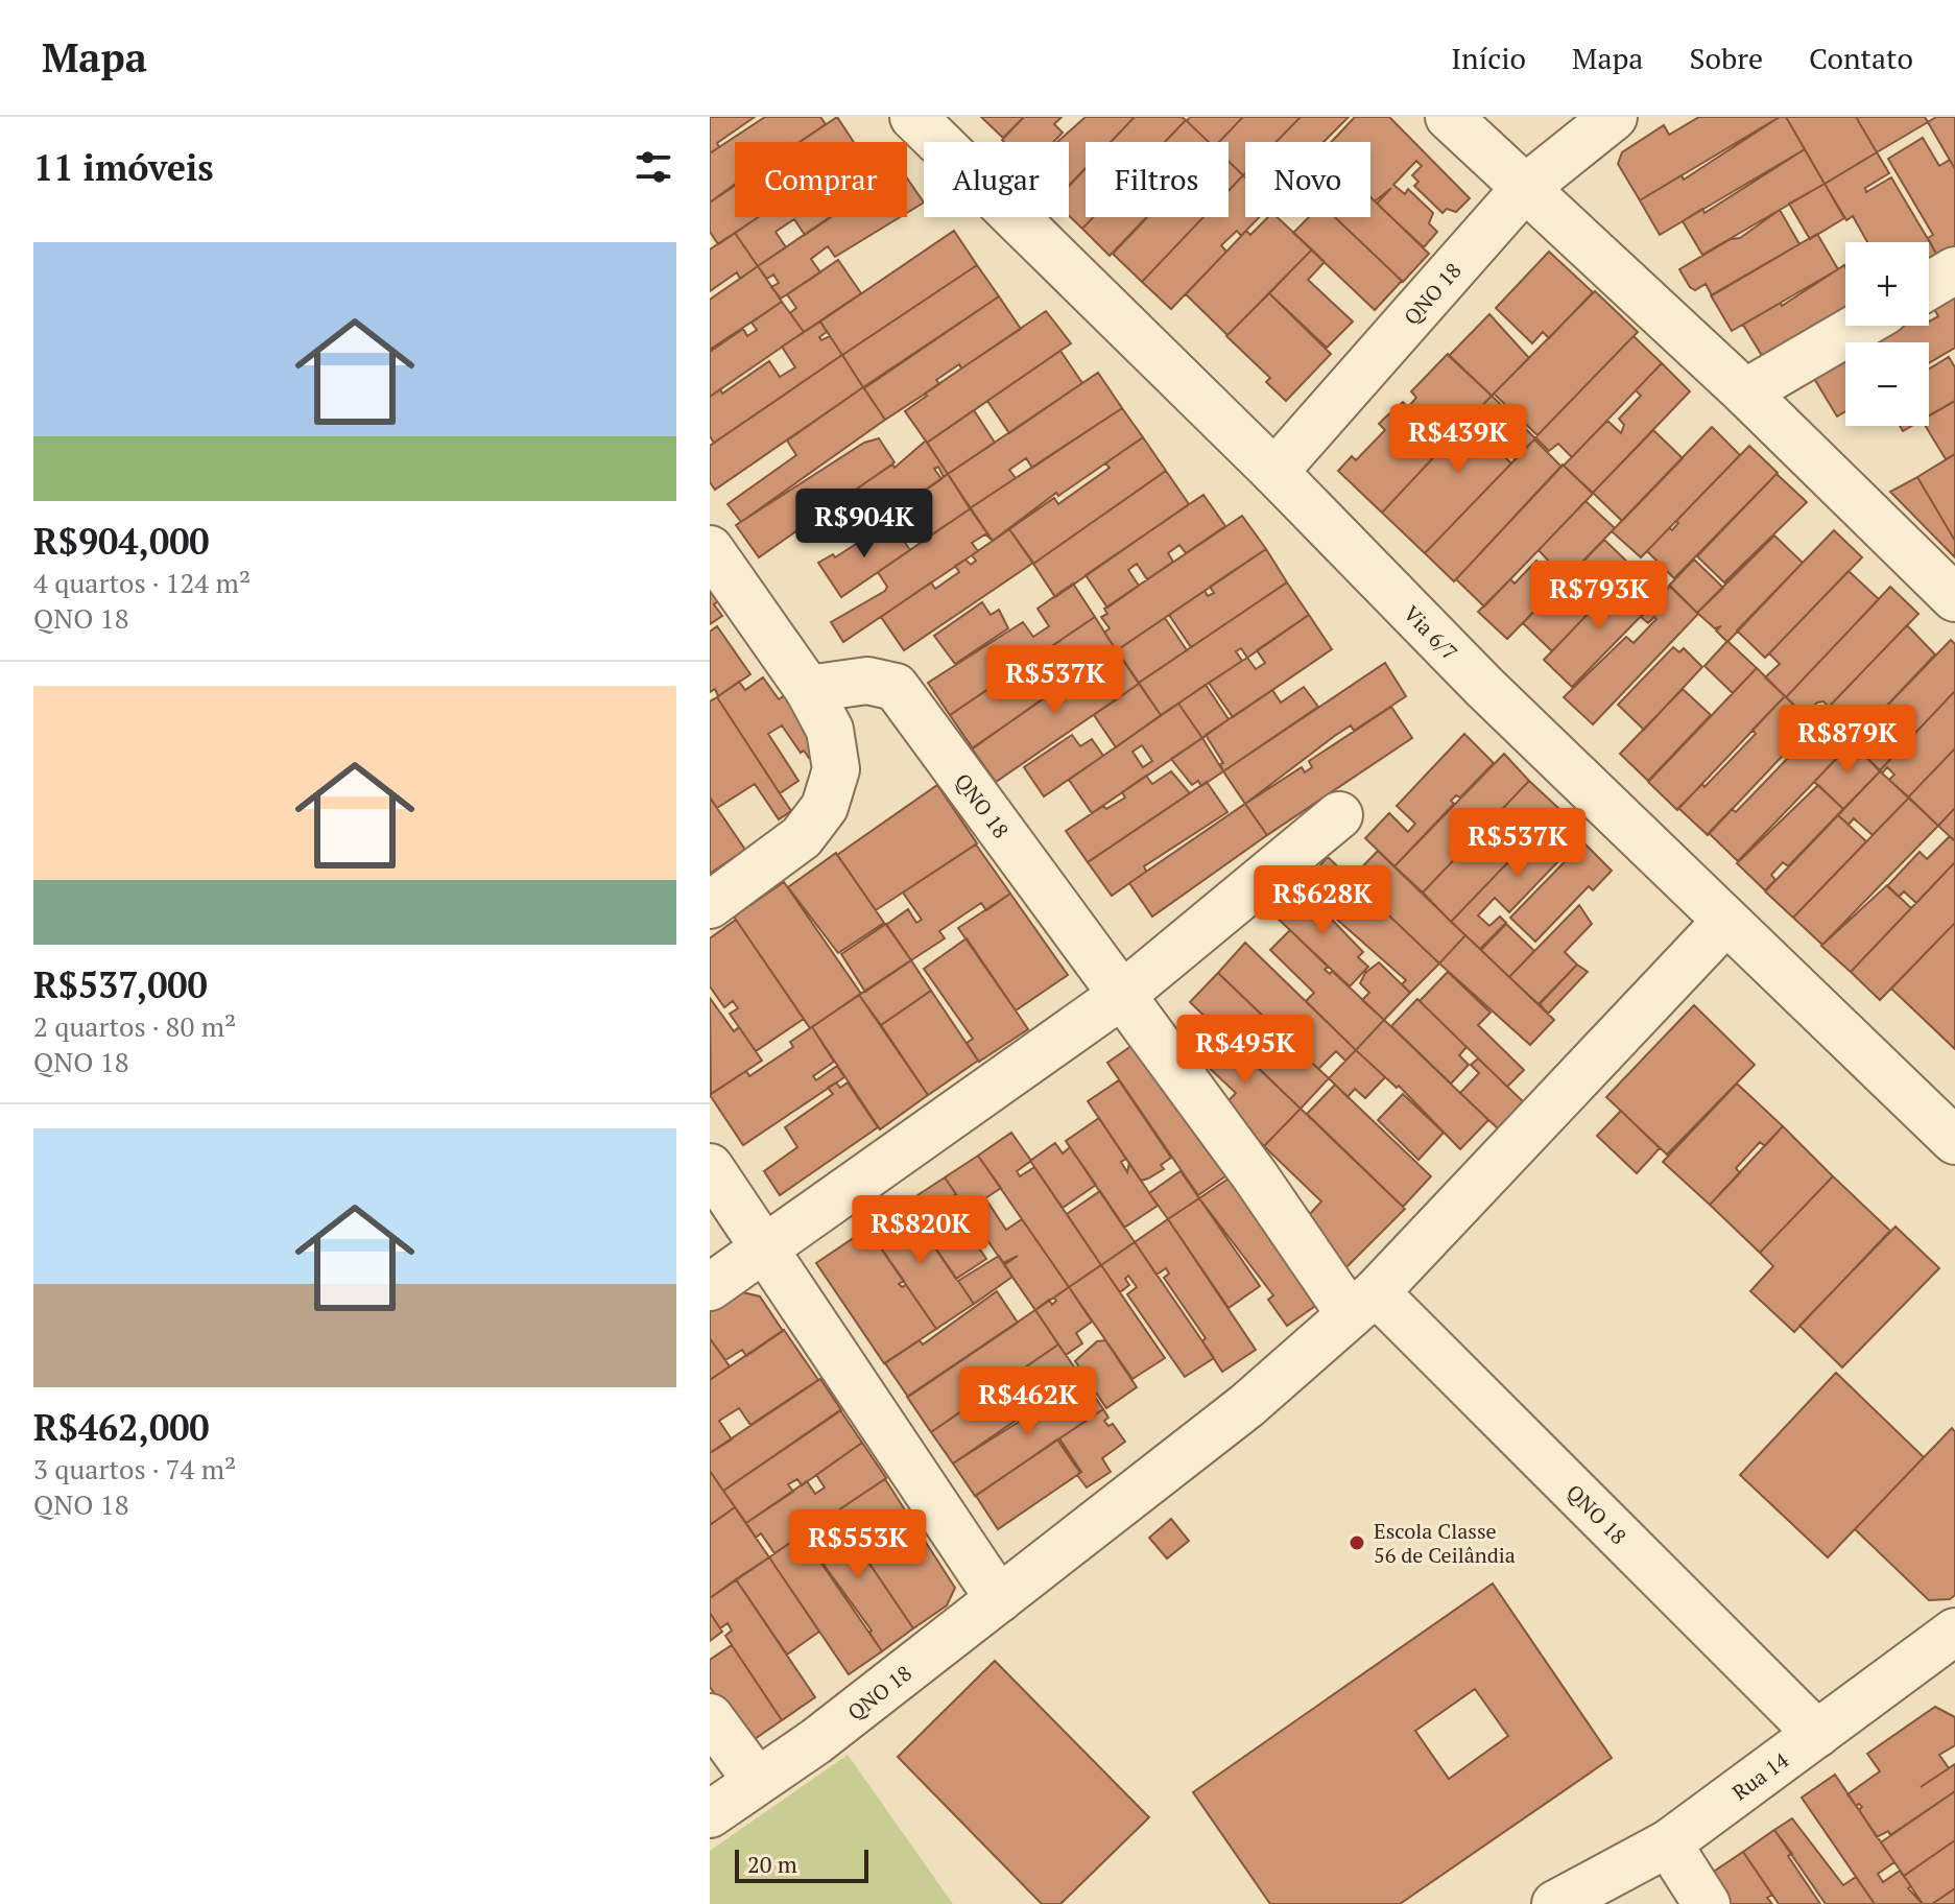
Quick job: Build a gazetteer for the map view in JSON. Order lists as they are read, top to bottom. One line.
{"streets":{"street":["QNO 18","Via 6/7","Rua 14"]},"crossings":[["QNO 18","Via 6/7"],["QNO 18","Rua 14"]],"places":["Escola Classe 56 de Ceilândia"],"scale_bar":"20 m","page":{"header":"Mapa","nav":["Início","Mapa","Sobre","Contato"],"heading":"11 imóveis","chip":["Comprar","Alugar","Filtros","Novo"],"list":[{"name":"R$904,000","note":"4 quartos · 124 m² · QNO 18"},{"name":"R$537,000","note":"2 quartos · 80 m² · QNO 18"},{"name":"R$462,000","note":"3 quartos · 74 m² · QNO 18"}],"map_buttons":["+","−"],"price":["R$439K","R$904K","R$793K","R$537K","R$879K","R$537K","R$628K","R$495K","R$820K","R$462K","R$553K"],"scale":"20 m"}}
